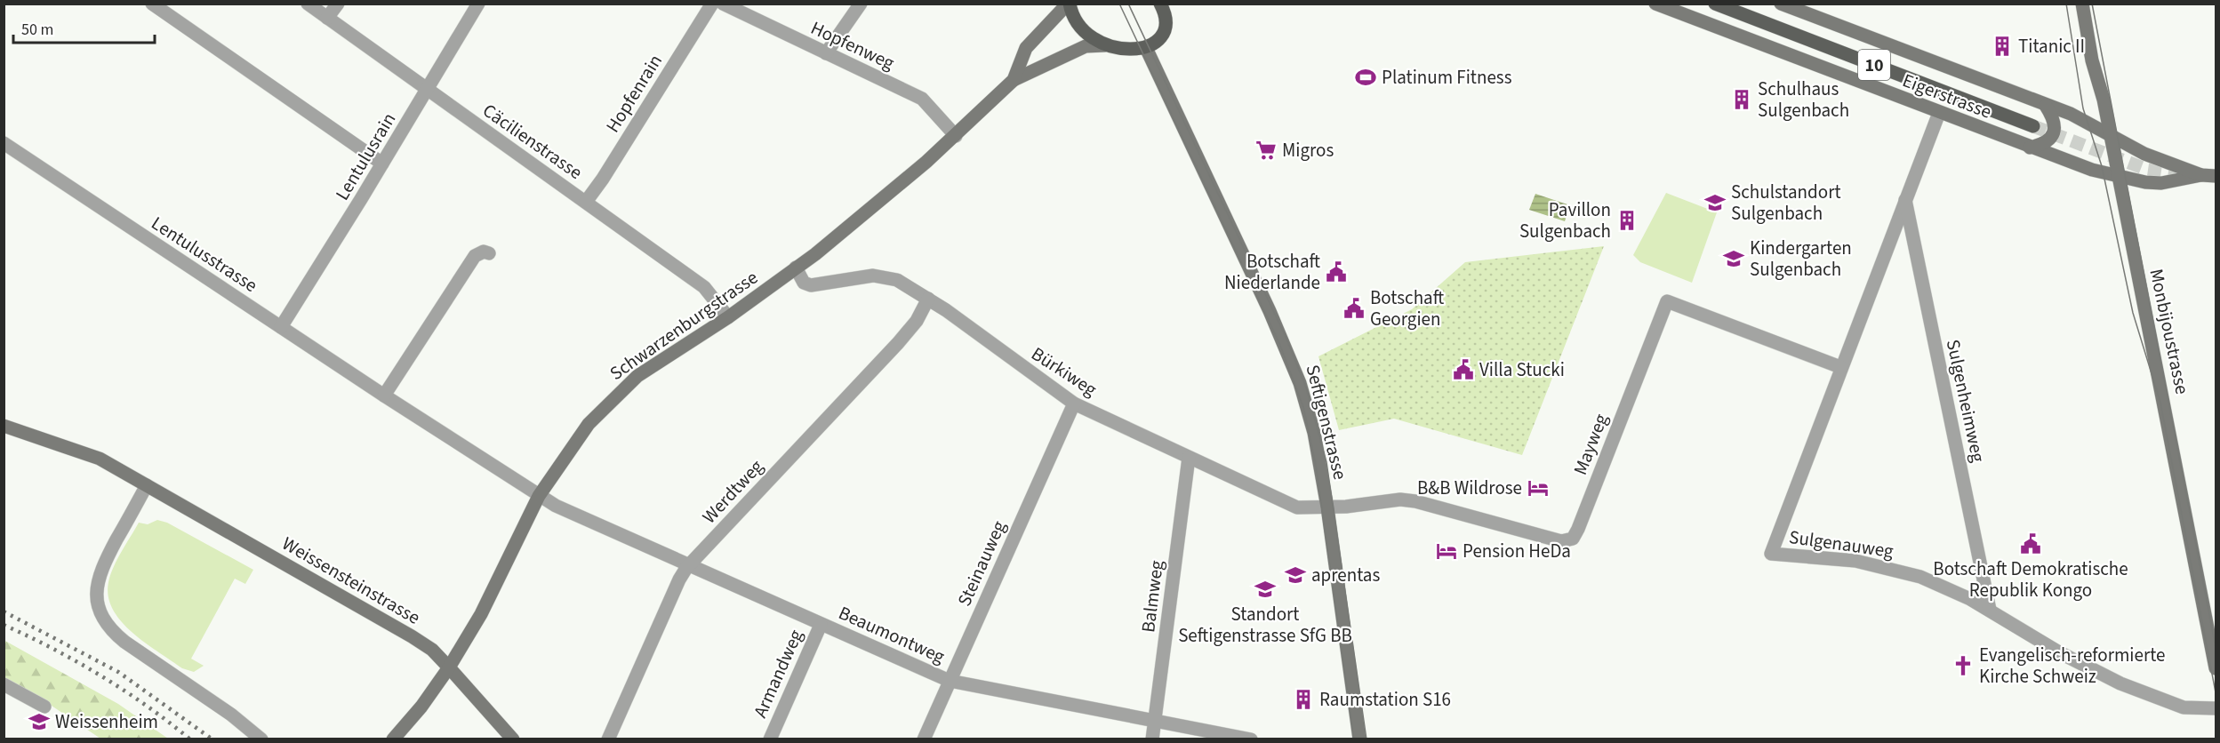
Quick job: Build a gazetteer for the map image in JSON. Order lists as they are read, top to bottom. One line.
{"streets":{"main road":["10","Eigerstrasse","Schwarzenburgstrasse","Monbijoustrasse","Seftigenstrasse","Weissensteinstrasse"],"street":["Hopfenweg","Hopfenrain","Cäcilienstrasse","Lentulusrain","Lentulusstrasse","Bürkiweg","Sulgenheimweg","Mayweg","Werdtweg","Sulgenauweg","Steinauweg","Balmweg","Beaumontweg","Armandweg"]},"crossings":[["Hopfenweg","Schwarzenburgstrasse"],["Hopfenrain","Cäcilienstrasse"],["Eigerstrasse","Monbijoustrasse"],["Eigerstrasse","Sulgenauweg"],["Cäcilienstrasse","Lentulusrain"],["Cäcilienstrasse","Schwarzenburgstrasse"],["Lentulusrain","Lentulusstrasse"],["Lentulusstrasse","Schwarzenburgstrasse"],["Lentulusstrasse","Beaumontweg"],["Schwarzenburgstrasse","Bürkiweg"],["Schwarzenburgstrasse","Weissensteinstrasse"],["Schwarzenburgstrasse","Beaumontweg"],["Bürkiweg","Seftigenstrasse"],["Bürkiweg","Mayweg"],["Bürkiweg","Werdtweg"],["Bürkiweg","Steinauweg"],["Bürkiweg","Balmweg"],["Sulgenheimweg","Sulgenauweg"],["Seftigenstrasse","Mayweg"],["Mayweg","Sulgenauweg"],["Werdtweg","Beaumontweg"],["Steinauweg","Beaumontweg"],["Balmweg","Beaumontweg"],["Beaumontweg","Armandweg"]],"places":{"building":["Titanic II","Schulhaus Sulgenbach","Pavillon Sulgenbach","Raumstation S16"],"sports":["Platinum Fitness"],"supermarket":["Migros"],"school or university":["Schulstandort Sulgenbach","Kindergarten Sulgenbach","aprentas","Standort Seftigenstrasse SfG BB","Weissenheim"],"public building":["Botschaft Niederlande","Botschaft Georgien","Villa Stucki","Botschaft Demokratische Republik Kongo"],"hotel":["B&B Wildrose","Pension HeDa"],"church":["Evangelisch-reformierte Kirche Schweiz"]},"scale_bar":"50 m"}
